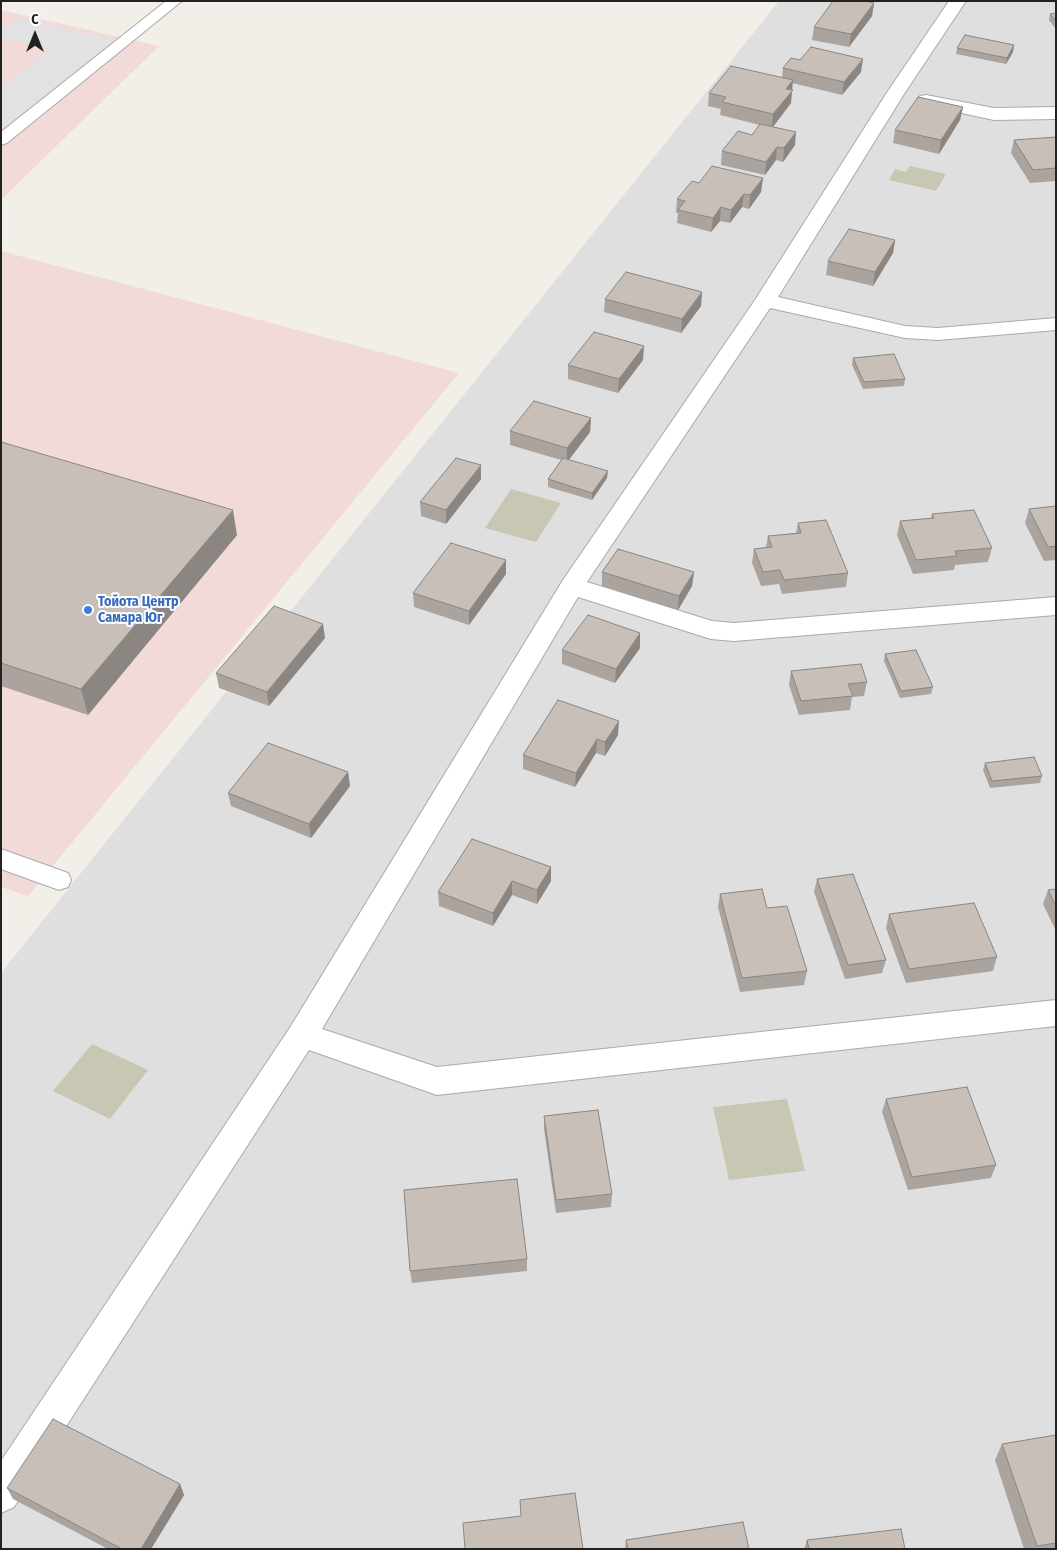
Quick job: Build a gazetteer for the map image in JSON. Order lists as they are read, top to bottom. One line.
{"places":["Тойота Центр Самара Юг"],"north":"top"}
